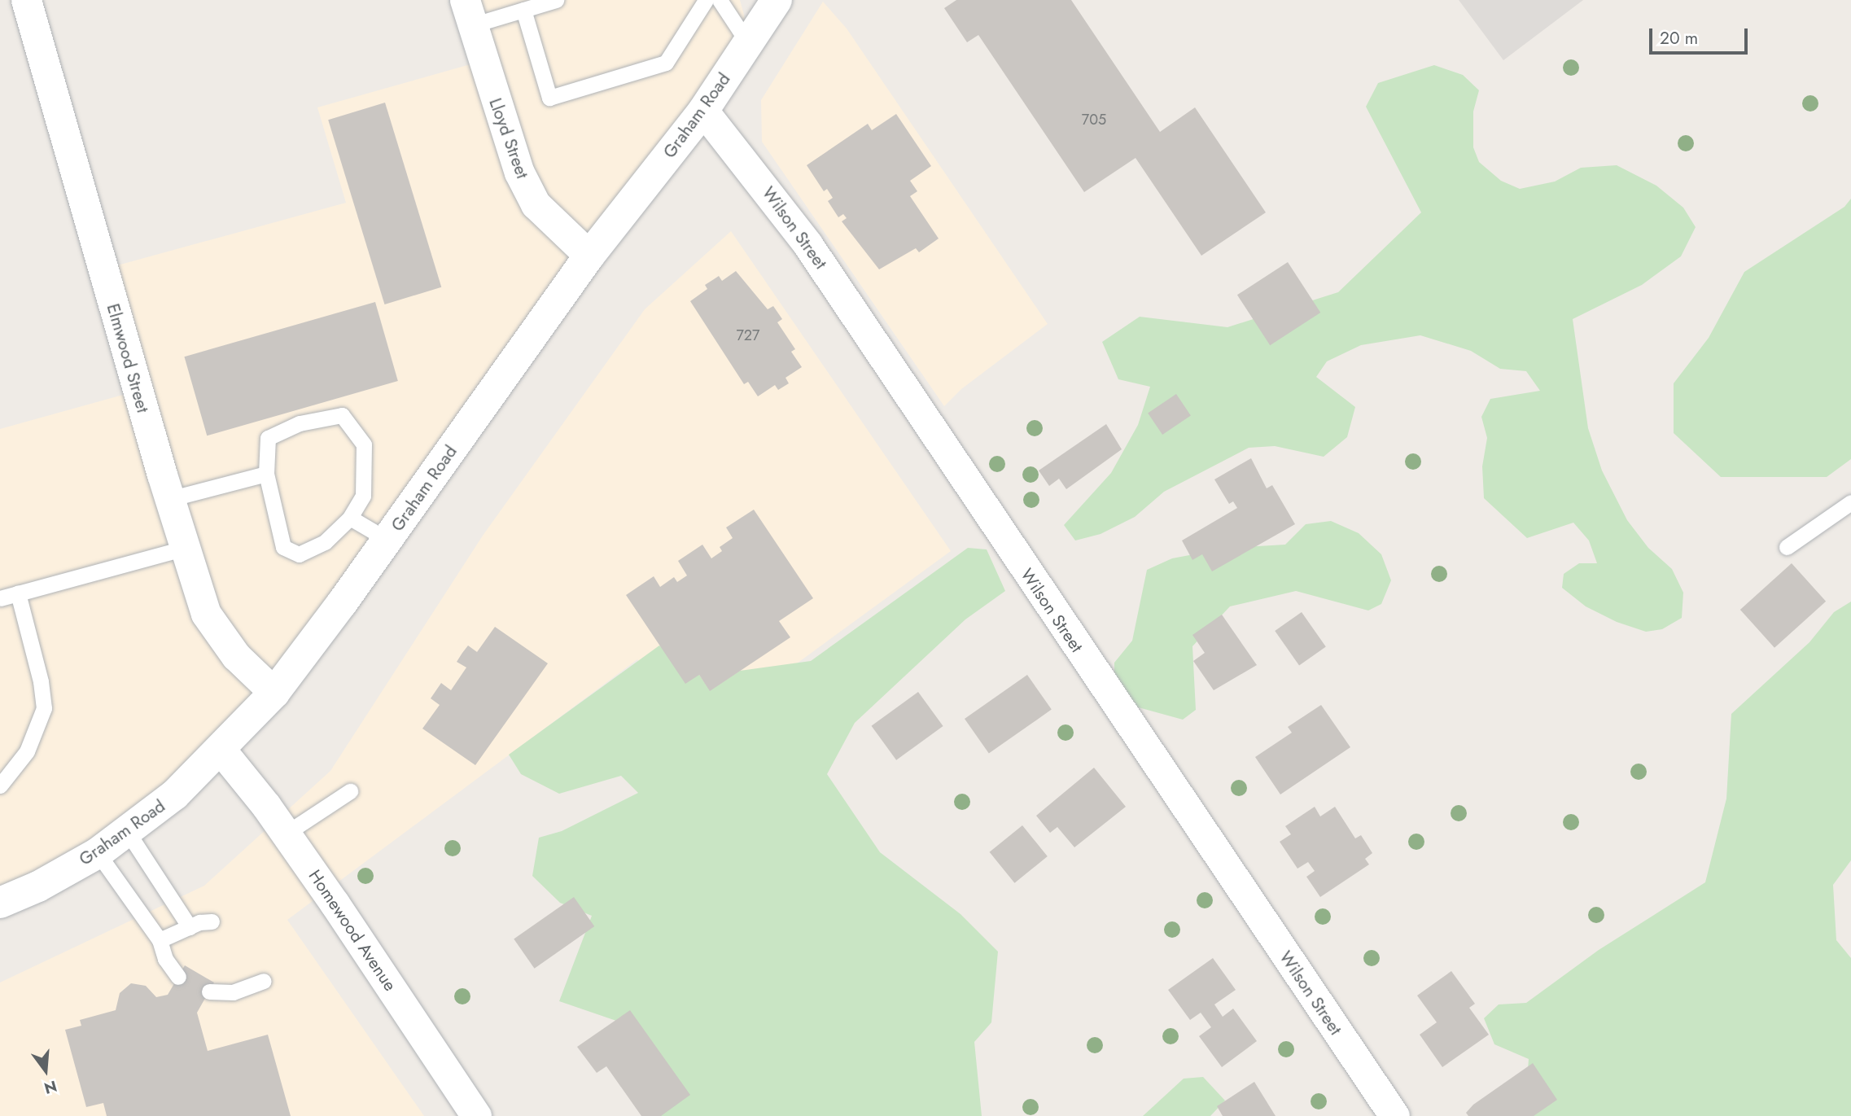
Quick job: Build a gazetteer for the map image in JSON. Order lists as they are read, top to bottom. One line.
{"streets":{"main road":["Graham Road"],"street":["Lloyd Street","Wilson Street","Elmwood Street","Homewood Avenue"]},"crossings":[["Graham Road","Lloyd Street"],["Graham Road","Wilson Street"],["Graham Road","Elmwood Street"],["Graham Road","Homewood Avenue"]],"house_numbers":["705","727"],"scale_bar":"20 m","north":"bottom"}
